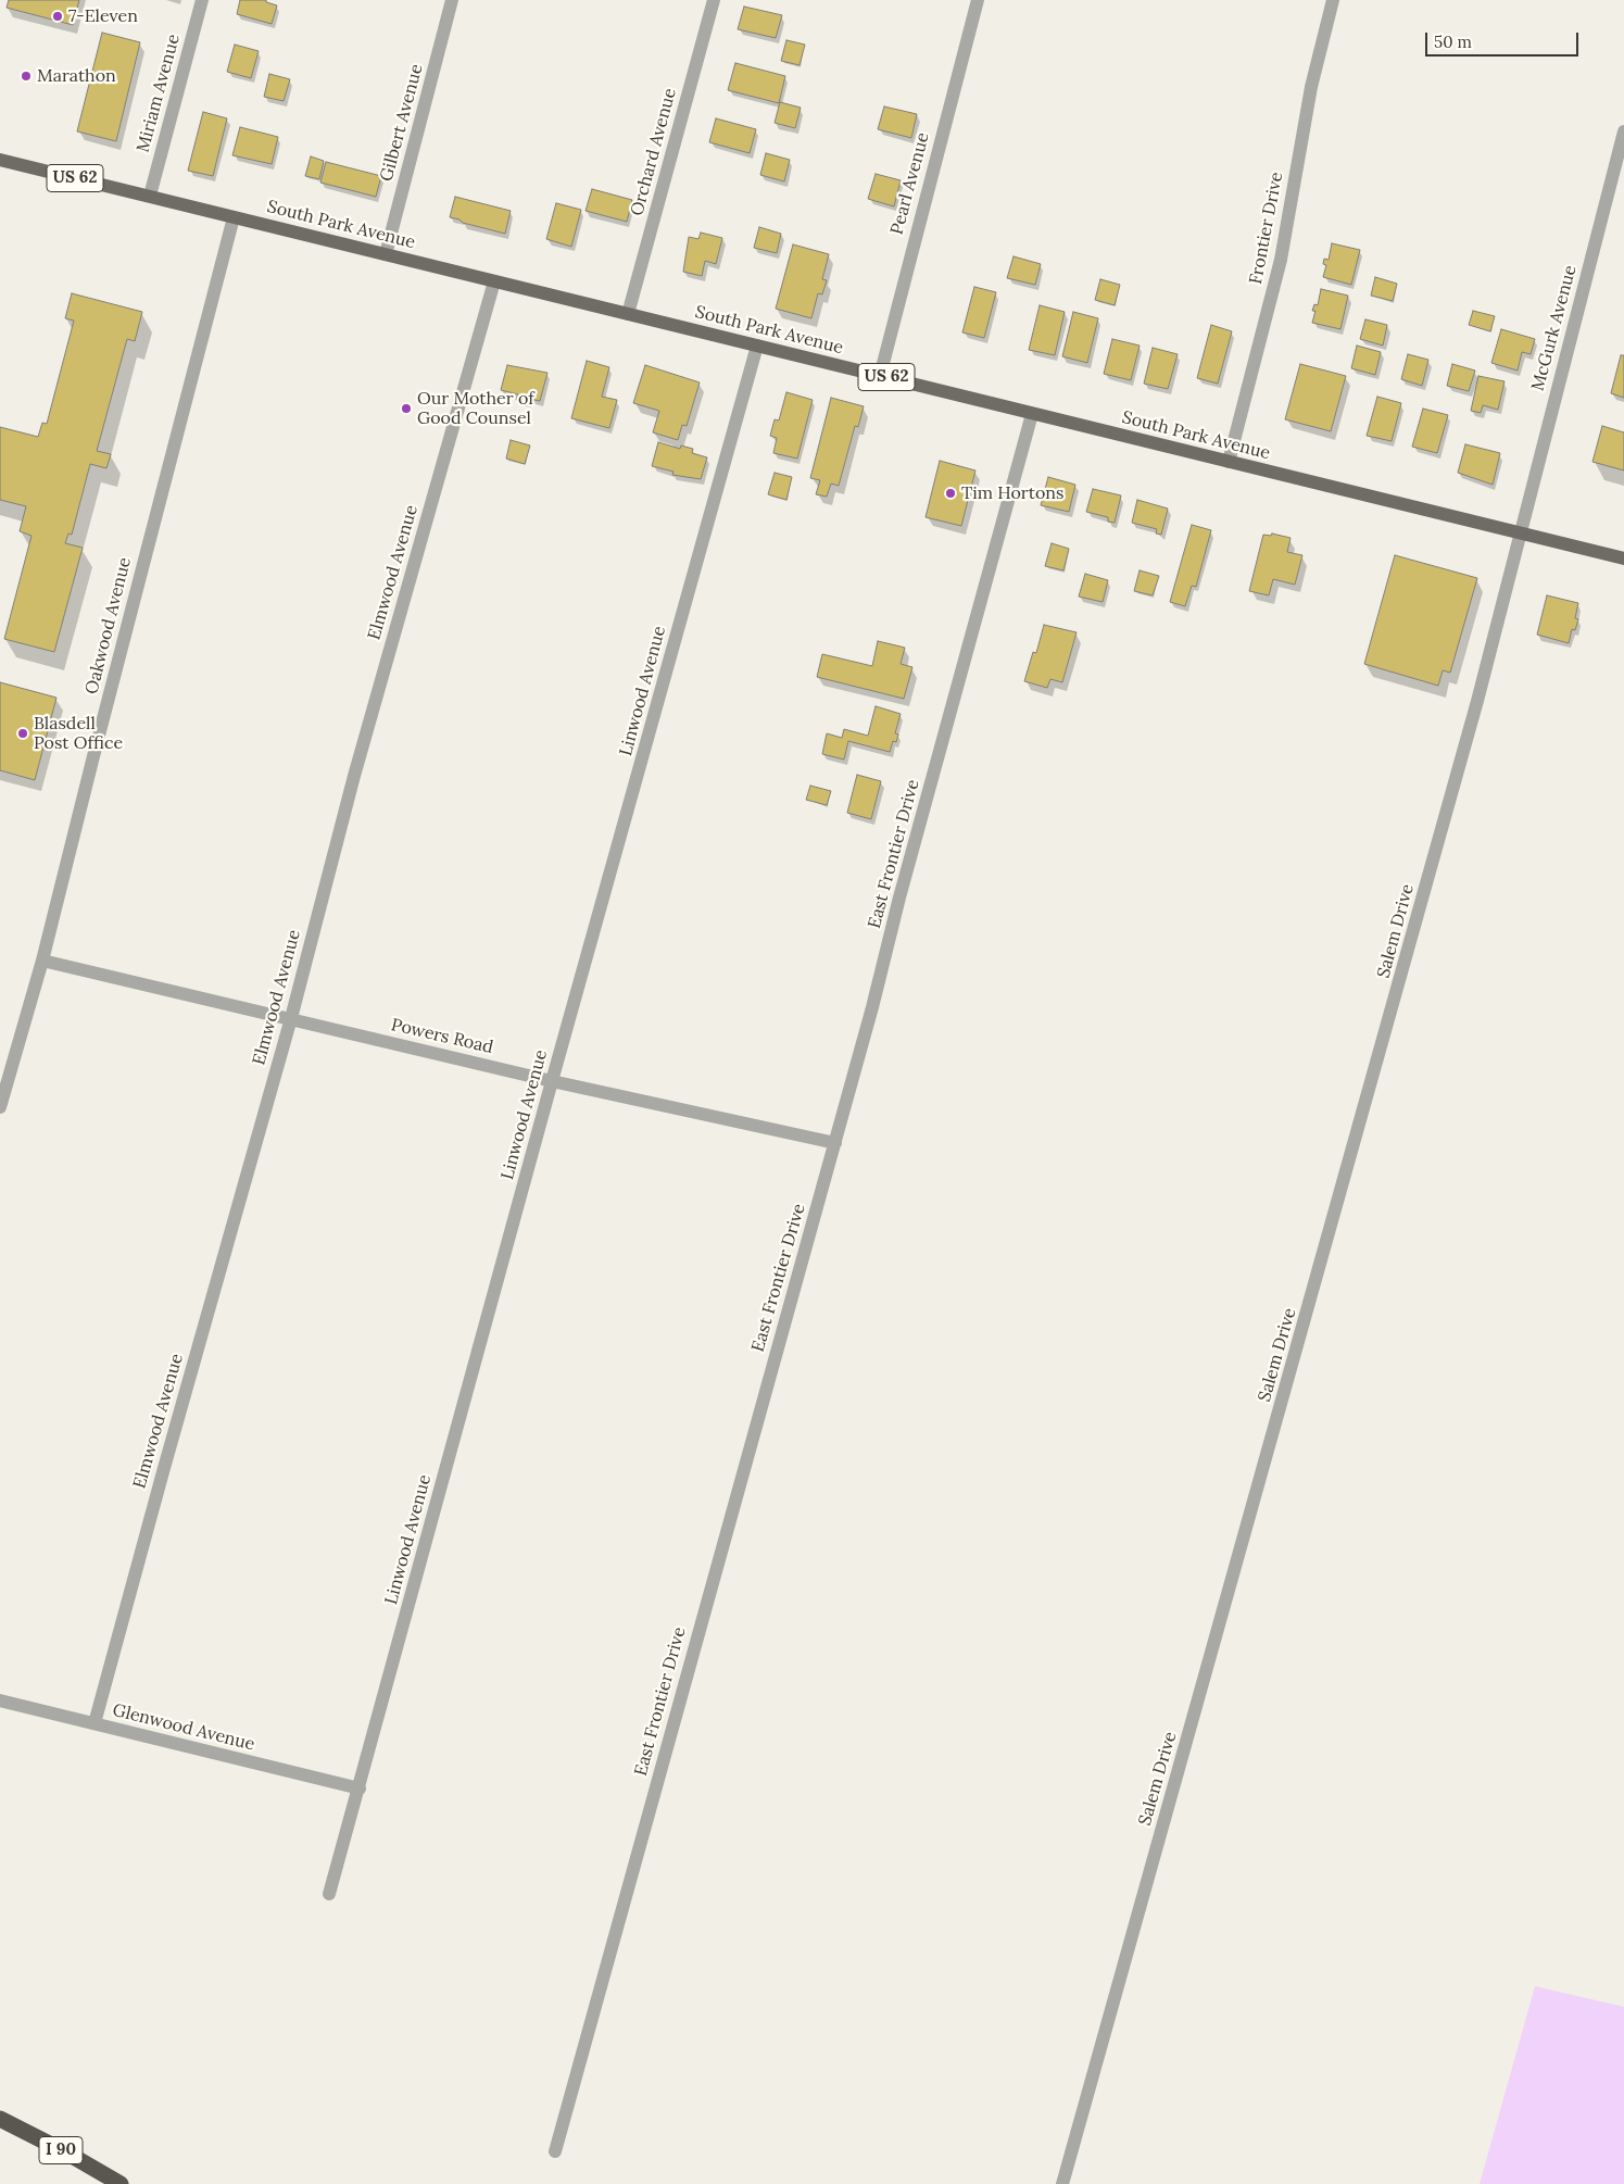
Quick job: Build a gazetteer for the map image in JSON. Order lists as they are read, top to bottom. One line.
{"streets":{"highway":["I 90"],"main road":["US 62","South Park Avenue"],"street":["Miriam Avenue","Gilbert Avenue","Orchard Avenue","Pearl Avenue","Frontier Drive","McGurk Avenue","Elmwood Avenue","Oakwood Avenue","Linwood Avenue","East Frontier Drive","Salem Drive","Powers Road","Glenwood Avenue"]},"crossings":[["Miriam Avenue","South Park Avenue"],["Gilbert Avenue","South Park Avenue"],["Orchard Avenue","South Park Avenue"],["Pearl Avenue","South Park Avenue"],["South Park Avenue","Frontier Drive"],["South Park Avenue","McGurk Avenue"],["South Park Avenue","Elmwood Avenue"],["South Park Avenue","Oakwood Avenue"],["South Park Avenue","Linwood Avenue"],["South Park Avenue","East Frontier Drive"],["South Park Avenue","Salem Drive"],["McGurk Avenue","Salem Drive"],["Elmwood Avenue","Powers Road"],["Elmwood Avenue","Glenwood Avenue"],["Oakwood Avenue","Powers Road"],["Linwood Avenue","Powers Road"],["Linwood Avenue","Glenwood Avenue"],["East Frontier Drive","Powers Road"]],"places":["7-Eleven","Marathon","Our Mother of Good Counsel","Tim Hortons","Blasdell Post Office"],"scale_bar":"50 m"}
